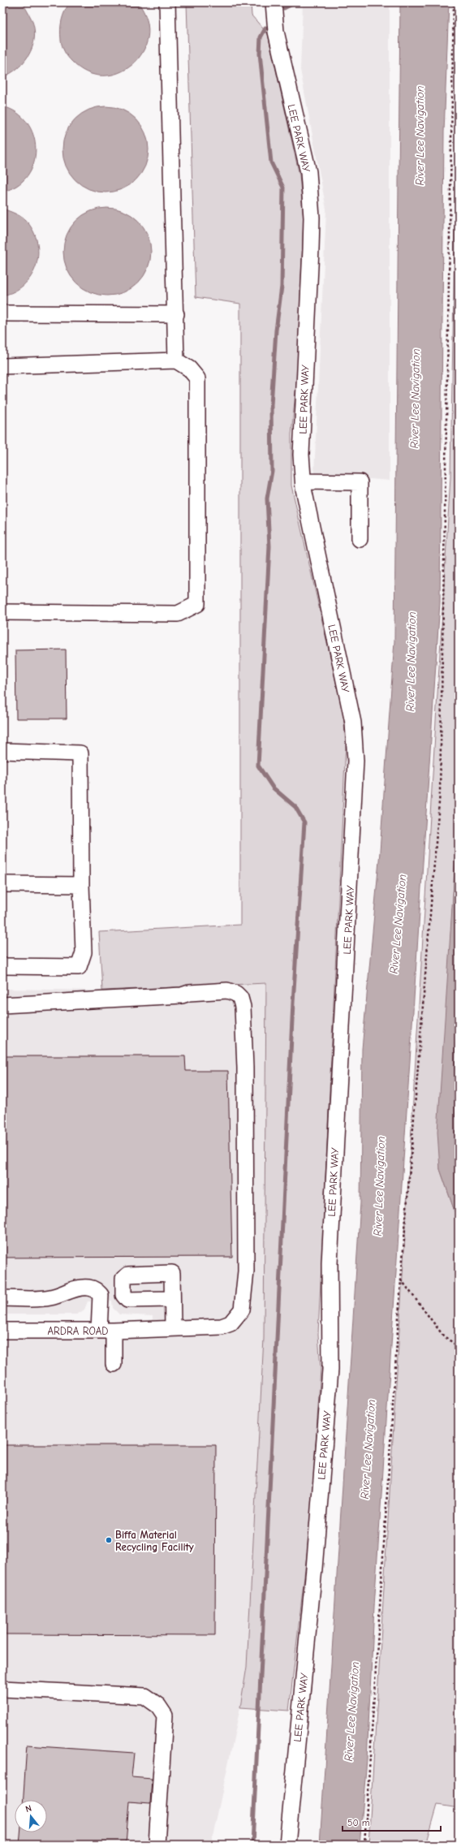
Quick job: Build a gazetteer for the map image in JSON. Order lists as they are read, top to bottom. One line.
{"streets":{"street":["LEE PARK WAY","ARDRA ROAD"]},"water":["River Lee Navigation"],"places":["Biffa Material Recycling Facility"],"scale_bar":"50 m","north":"top"}
